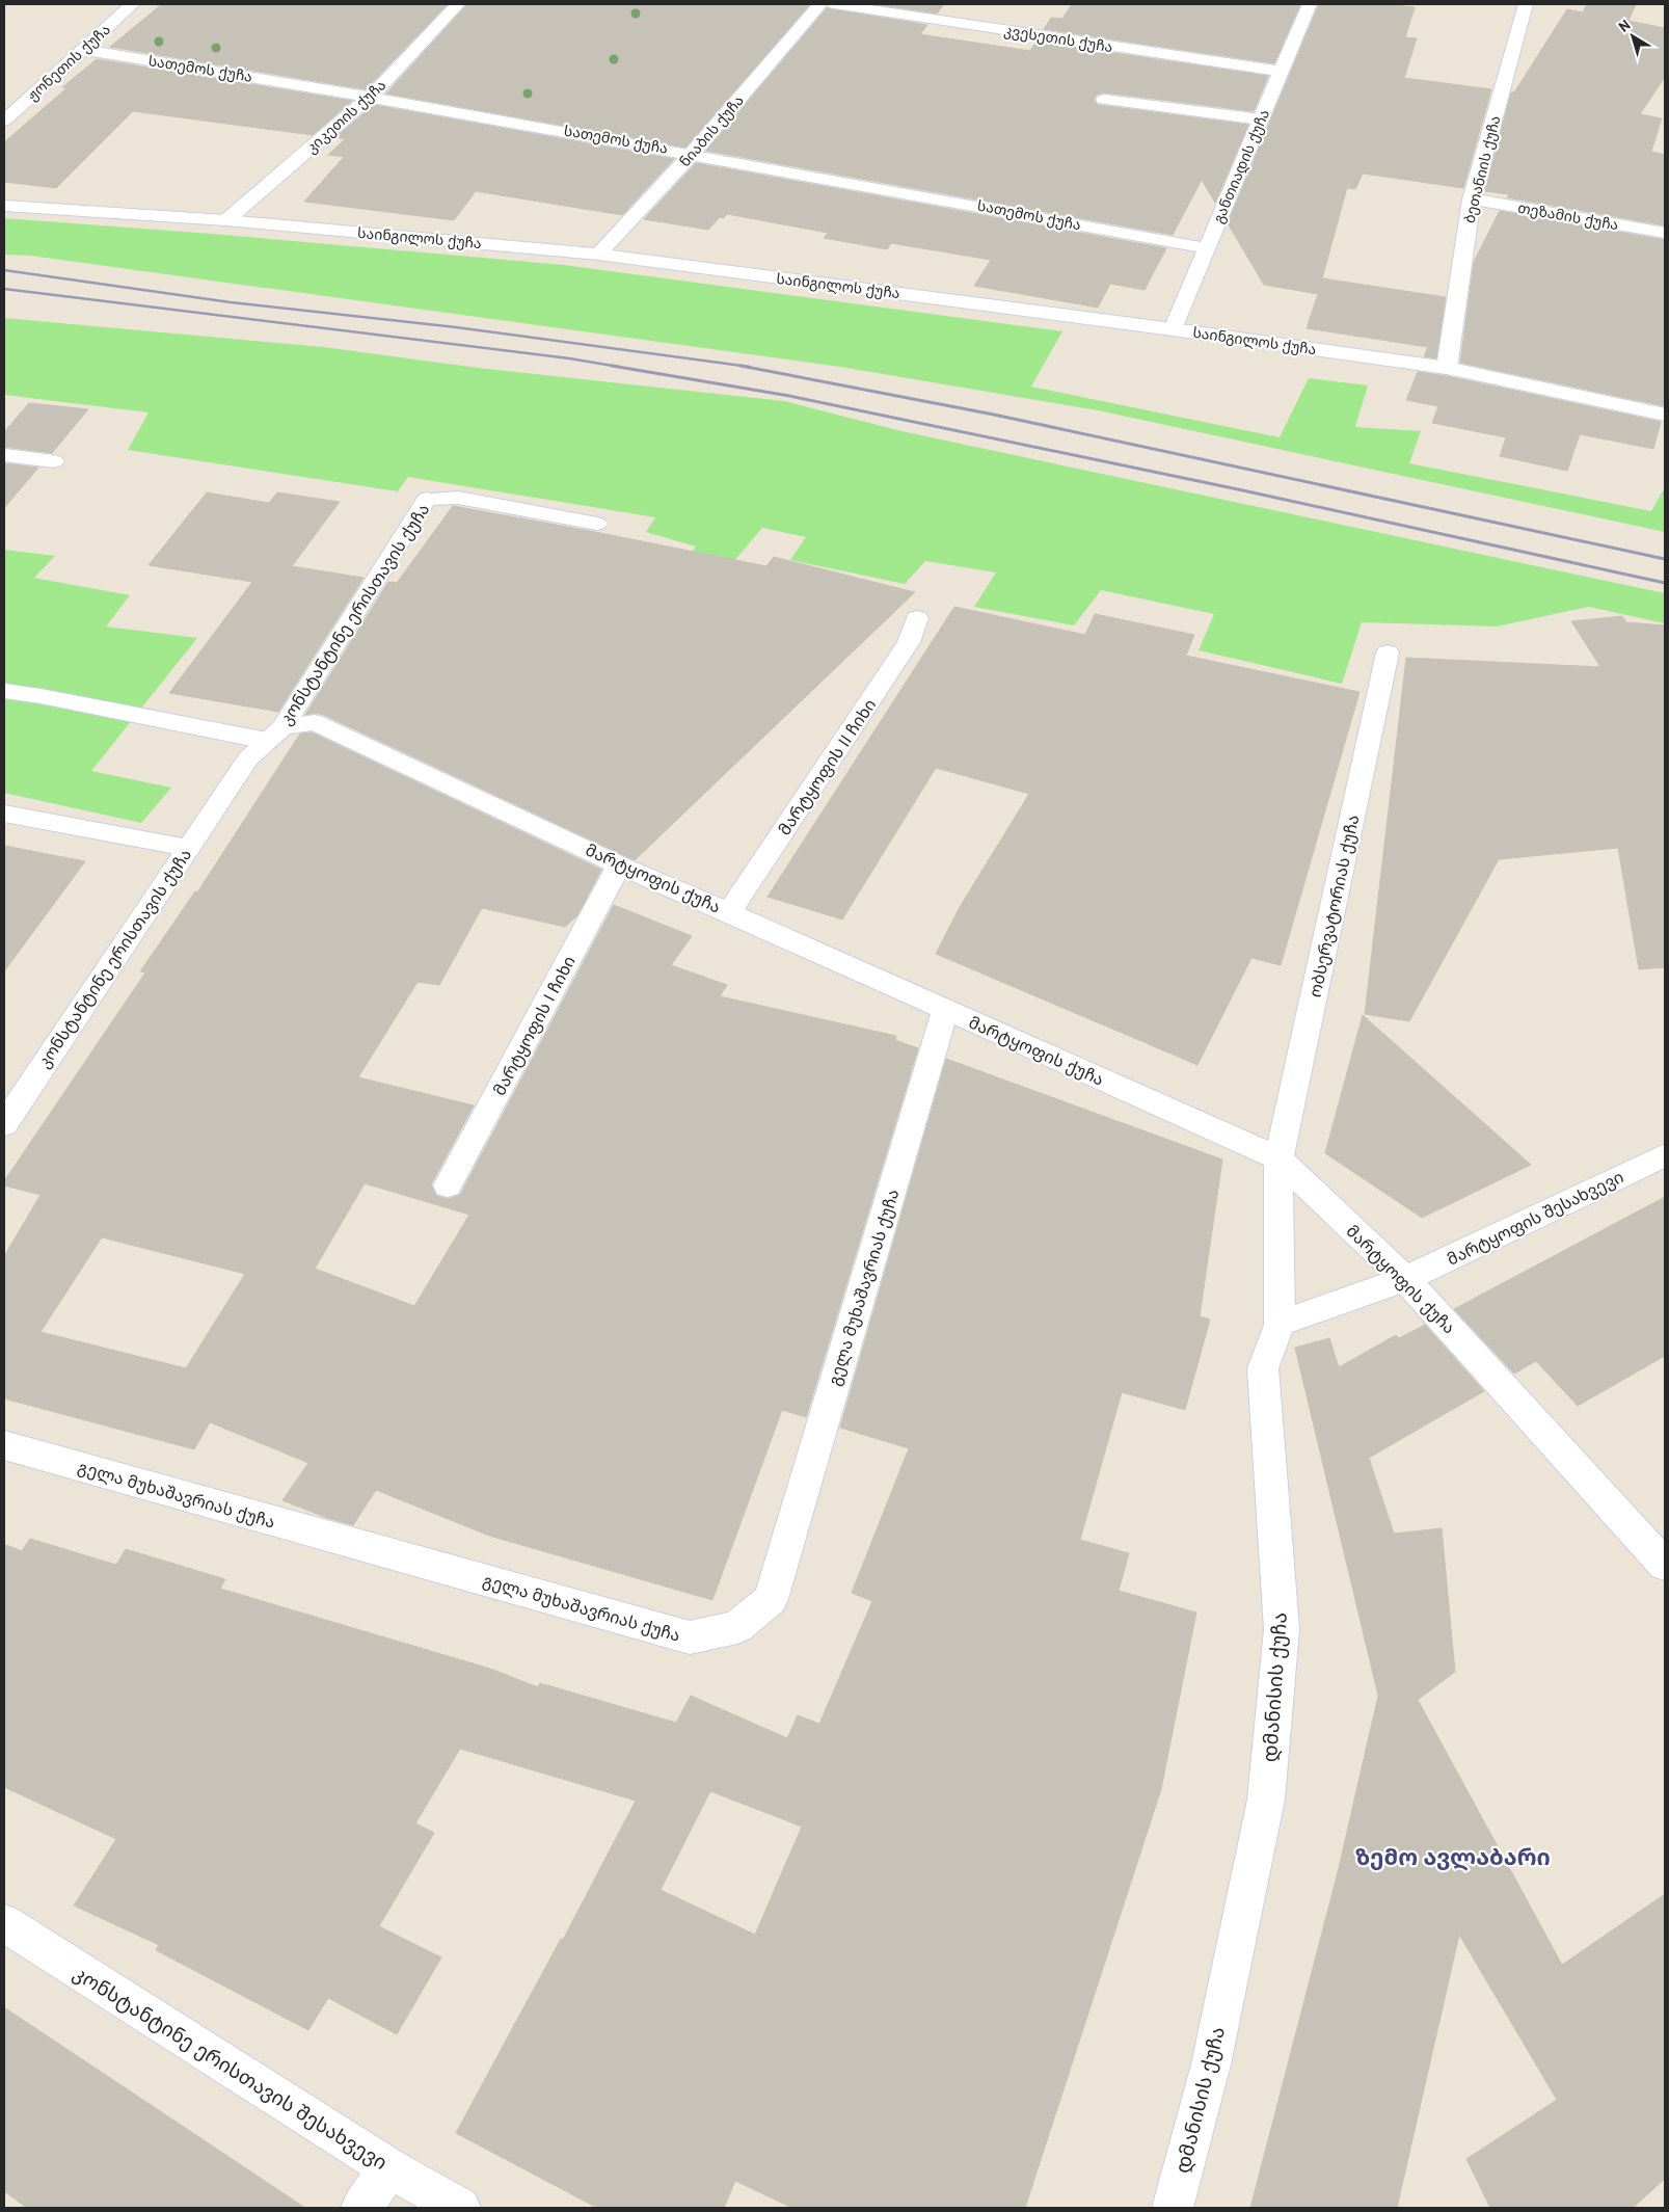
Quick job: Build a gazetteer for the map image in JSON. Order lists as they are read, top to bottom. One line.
{"streets":{"street":["კვესეთის ქუჩა","ჟონეთის ქუჩა","სათემოს ქუჩა","კიკეთის ქუჩა","ნიაბის ქუჩა","განთიადის ქუჩა","ბეთანიის ქუჩა","თეზამის ქუჩა","საინგილოს ქუჩა","კონსტანტინე ერისთავის ქუჩა","მარტყოფის II ჩიხი","მარტყოფის ქუჩა","ობსერვატორიას ქუჩა","მარტყოფის I ჩიხი","მარტყოფის შესახვევი","გელა მუხაშავრიას ქუჩა","დმანისის ქუჩა","კონსტანტინე ერისთავის შესახვევი"]},"crossings":[["კვესეთის ქუჩა","განთიადის ქუჩა"],["ჟონეთის ქუჩა","სათემოს ქუჩა"],["სათემოს ქუჩა","კიკეთის ქუჩა"],["სათემოს ქუჩა","ნიაბის ქუჩა"],["სათემოს ქუჩა","განთიადის ქუჩა"],["კიკეთის ქუჩა","საინგილოს ქუჩა"],["ნიაბის ქუჩა","საინგილოს ქუჩა"],["განთიადის ქუჩა","საინგილოს ქუჩა"],["ბეთანიის ქუჩა","თეზამის ქუჩა"],["ბეთანიის ქუჩა","საინგილოს ქუჩა"],["კონსტანტინე ერისთავის ქუჩა","მარტყოფის ქუჩა"],["მარტყოფის II ჩიხი","მარტყოფის ქუჩა"],["მარტყოფის ქუჩა","ობსერვატორიას ქუჩა"],["მარტყოფის ქუჩა","მარტყოფის I ჩიხი"],["მარტყოფის ქუჩა","მარტყოფის შესახვევი"],["მარტყოფის ქუჩა","გელა მუხაშავრიას ქუჩა"],["მარტყოფის ქუჩა","დმანისის ქუჩა"],["ობსერვატორიას ქუჩა","დმანისის ქუჩა"],["მარტყოფის შესახვევი","დმანისის ქუჩა"]],"districts":["ზემო ავლაბარი"],"north":"top left"}
